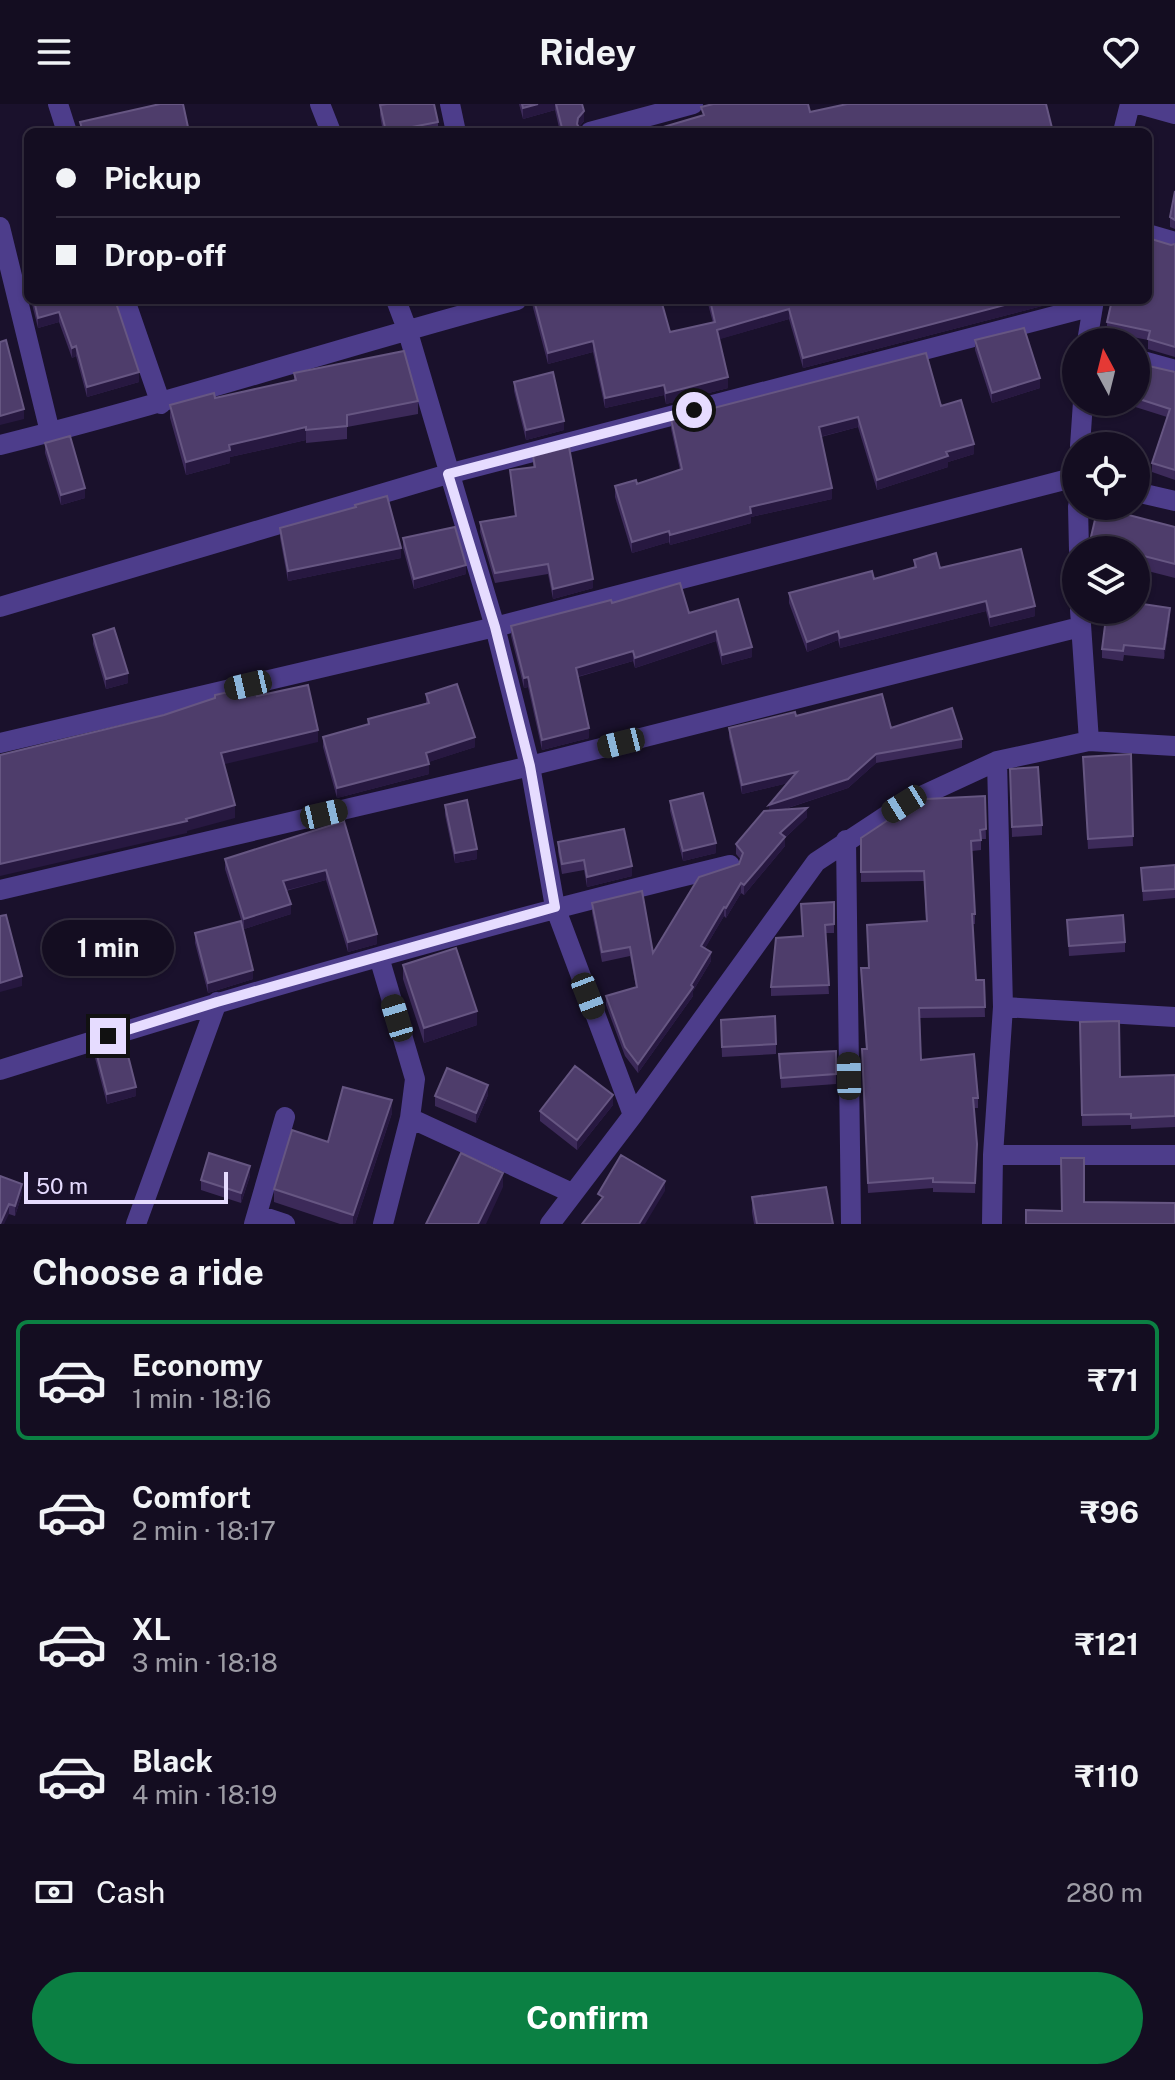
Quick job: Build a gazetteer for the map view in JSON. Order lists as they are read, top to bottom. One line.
{"scale_bar":"50 m","north":"top","page":{"header":"Ridey","banner":["Pickup","Drop-off"],"bubble":"1 min","scale":"50 m","heading":"Choose a ride","list":[{"name":"Economy","note":"1 min · 18:16","value":"₹71"},{"name":"Comfort","note":"2 min · 18:17","value":"₹96"},{"name":"XL","note":"3 min · 18:18","value":"₹121"},{"name":"Black","note":"4 min · 18:19","value":"₹110"}],"pay":["Cash","280 m"],"buttons":"Confirm"}}
